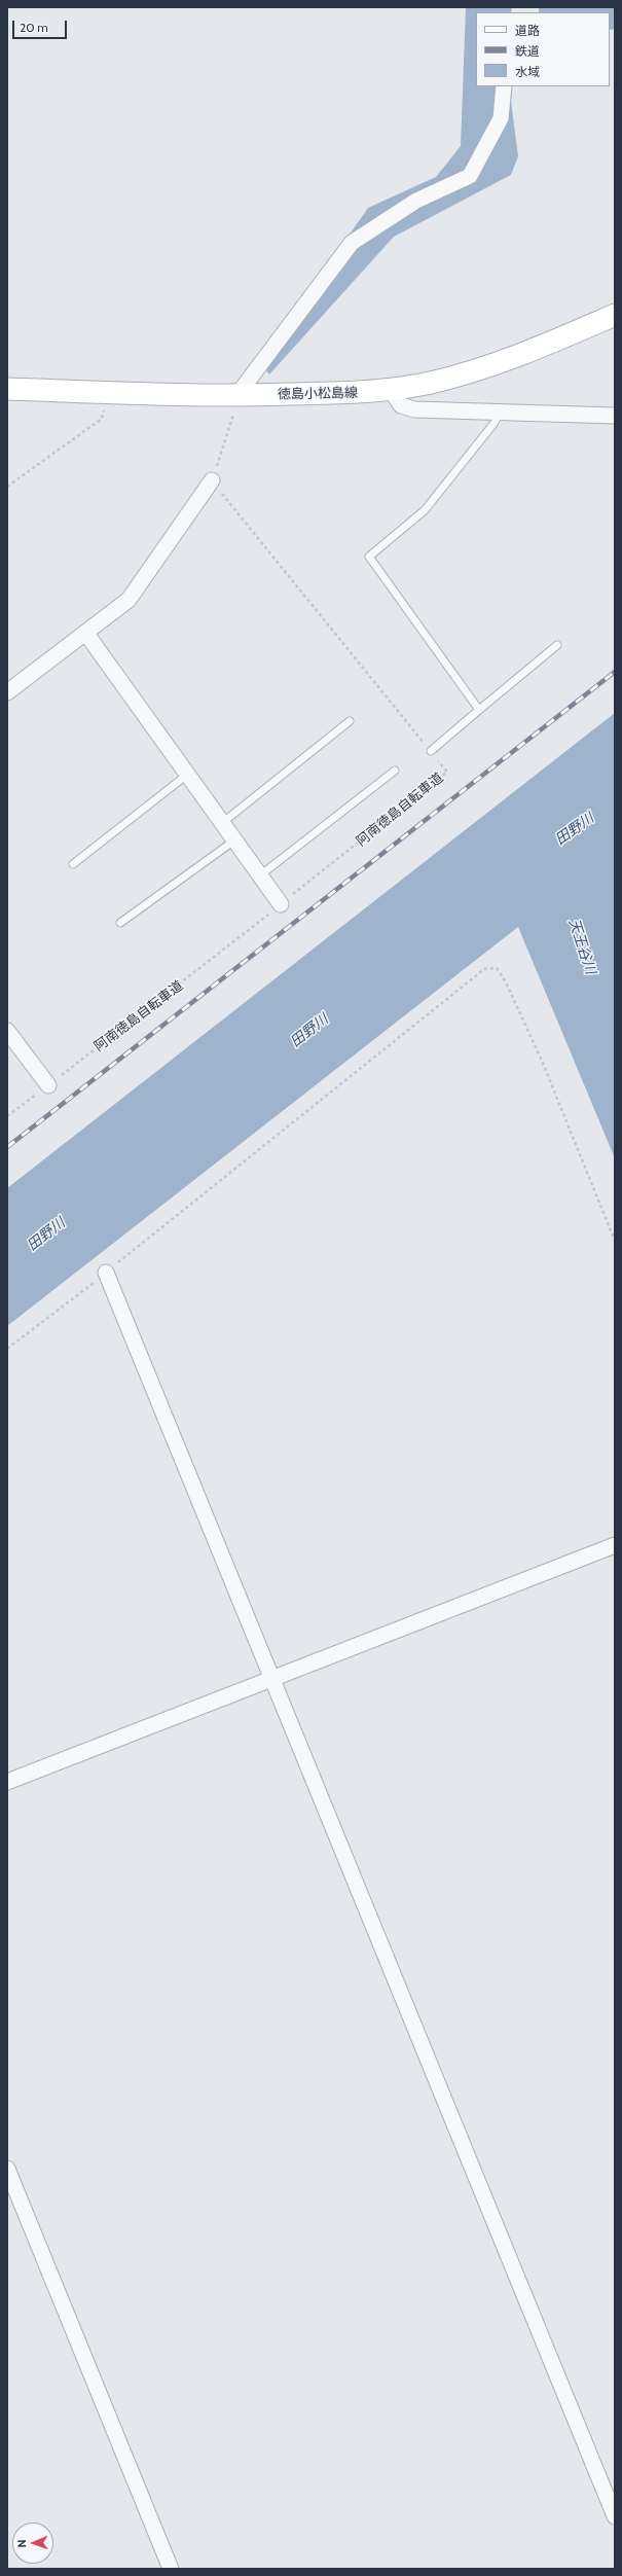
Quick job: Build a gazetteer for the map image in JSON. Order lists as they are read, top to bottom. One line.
{"streets":{"main road":["徳島小松島線"],"path":["阿南徳島自転車道"]},"water":["田野川","天王谷川"],"legend":["道路","鉄道","水域"],"scale_bar":"20 m","north":"left"}
